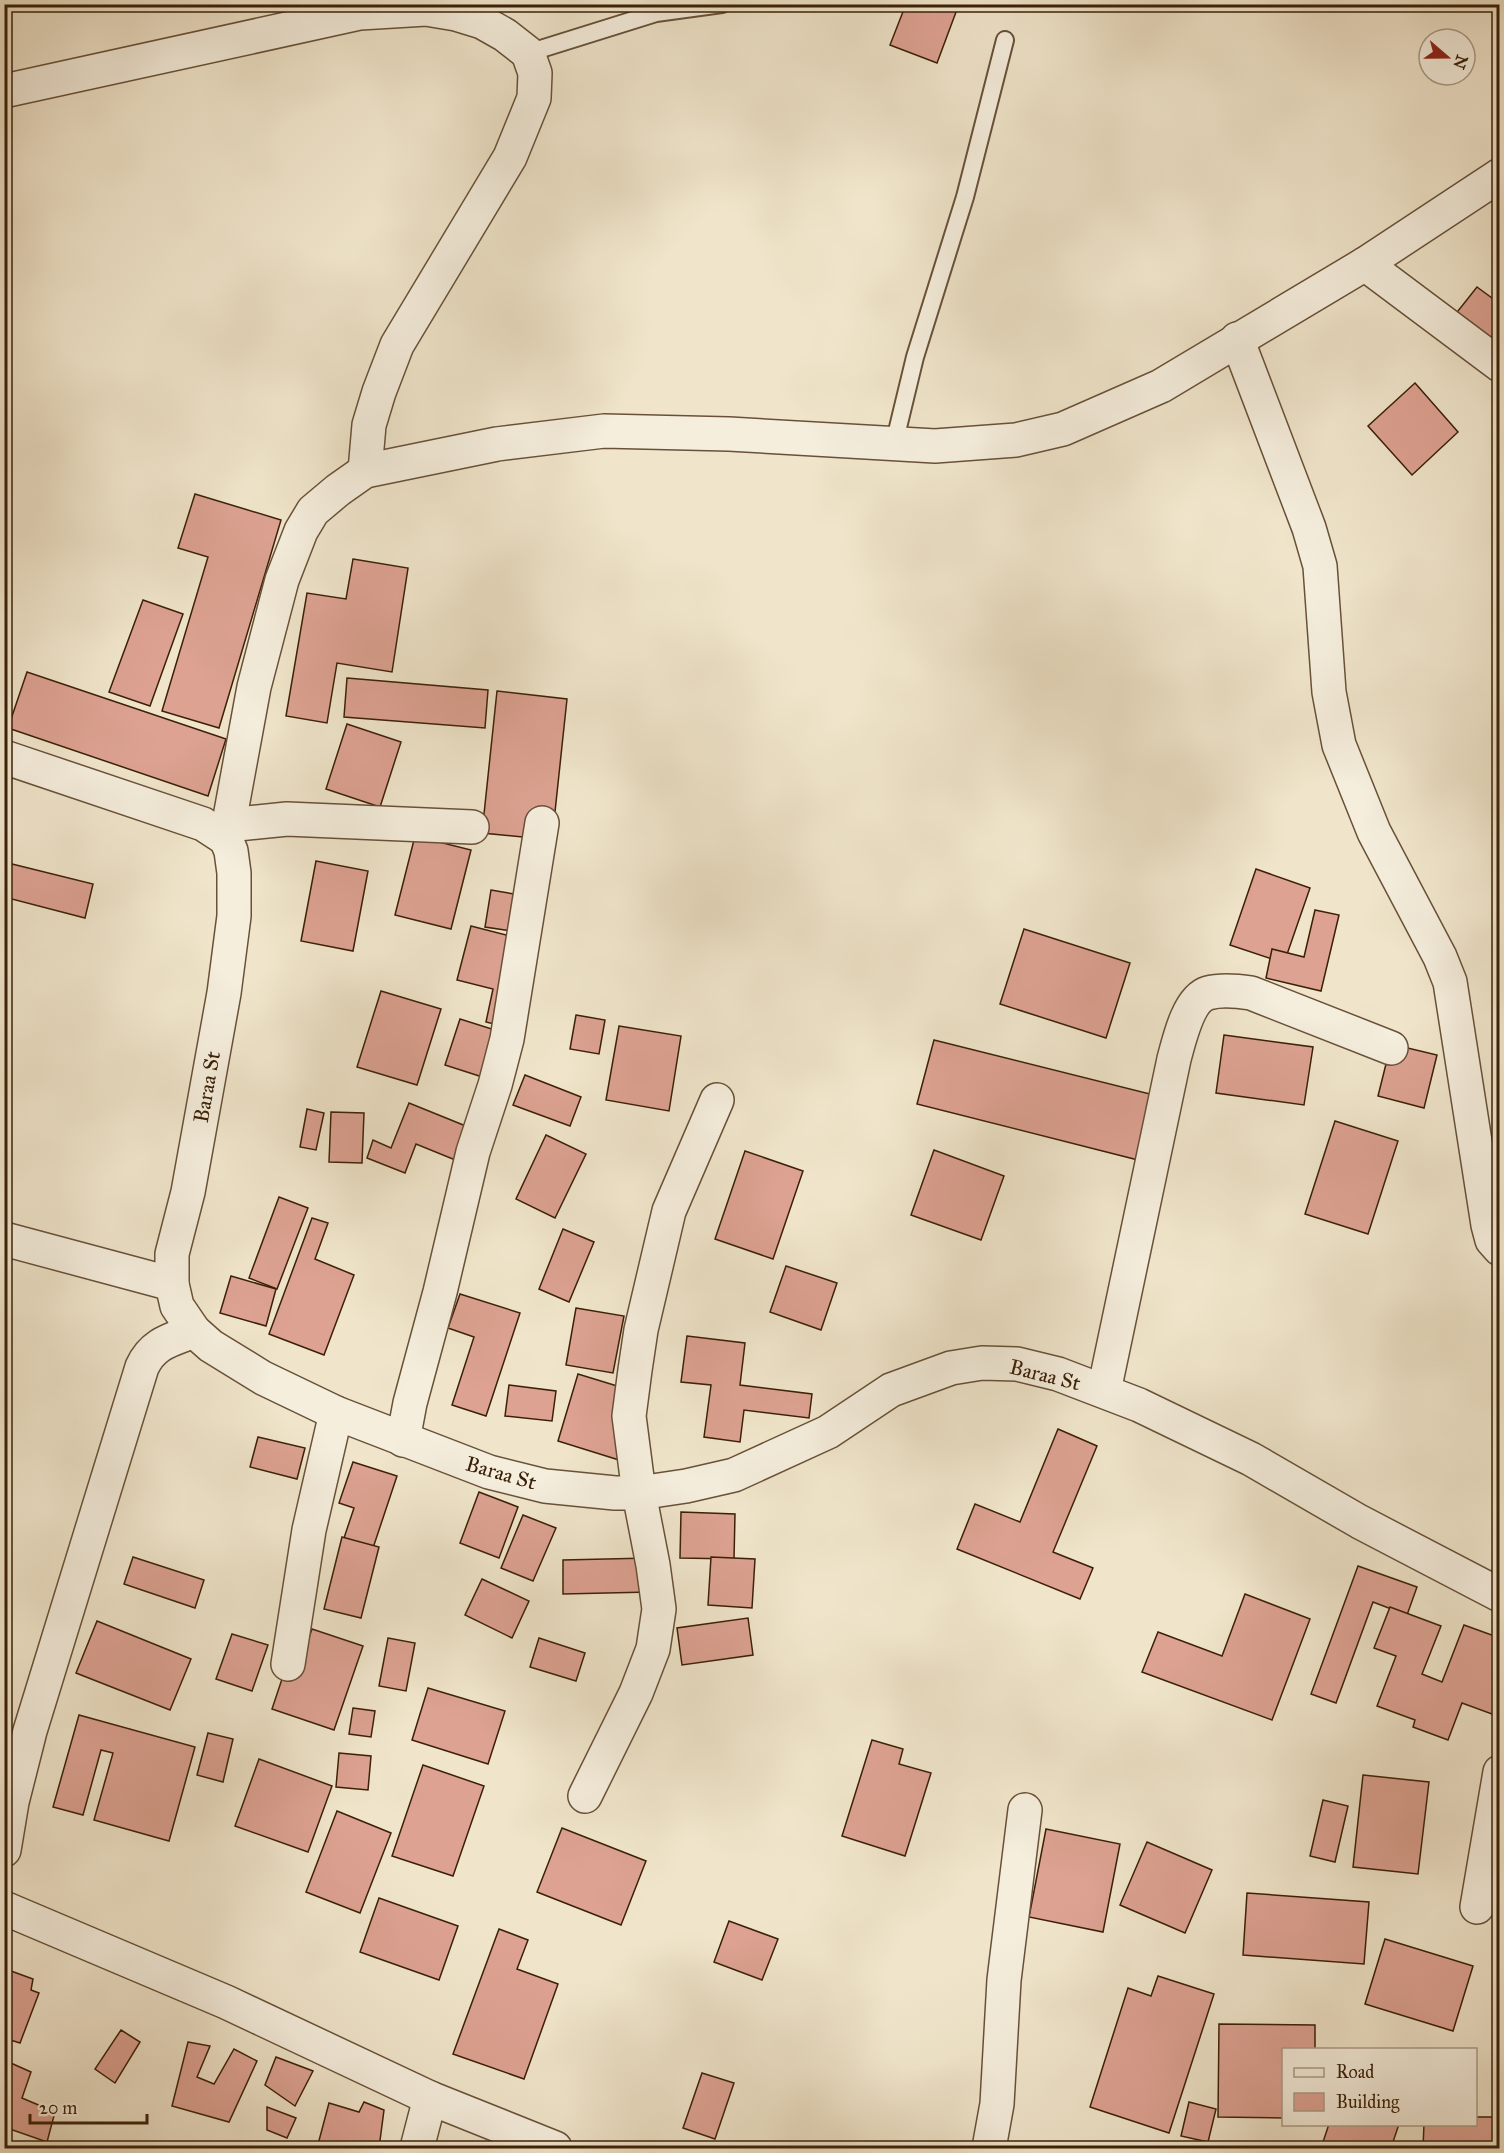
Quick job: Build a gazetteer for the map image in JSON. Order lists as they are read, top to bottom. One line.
{"streets":{"street":["Baraa St"]},"legend":["Road","Building"],"scale_bar":"20 m","north":"right"}
